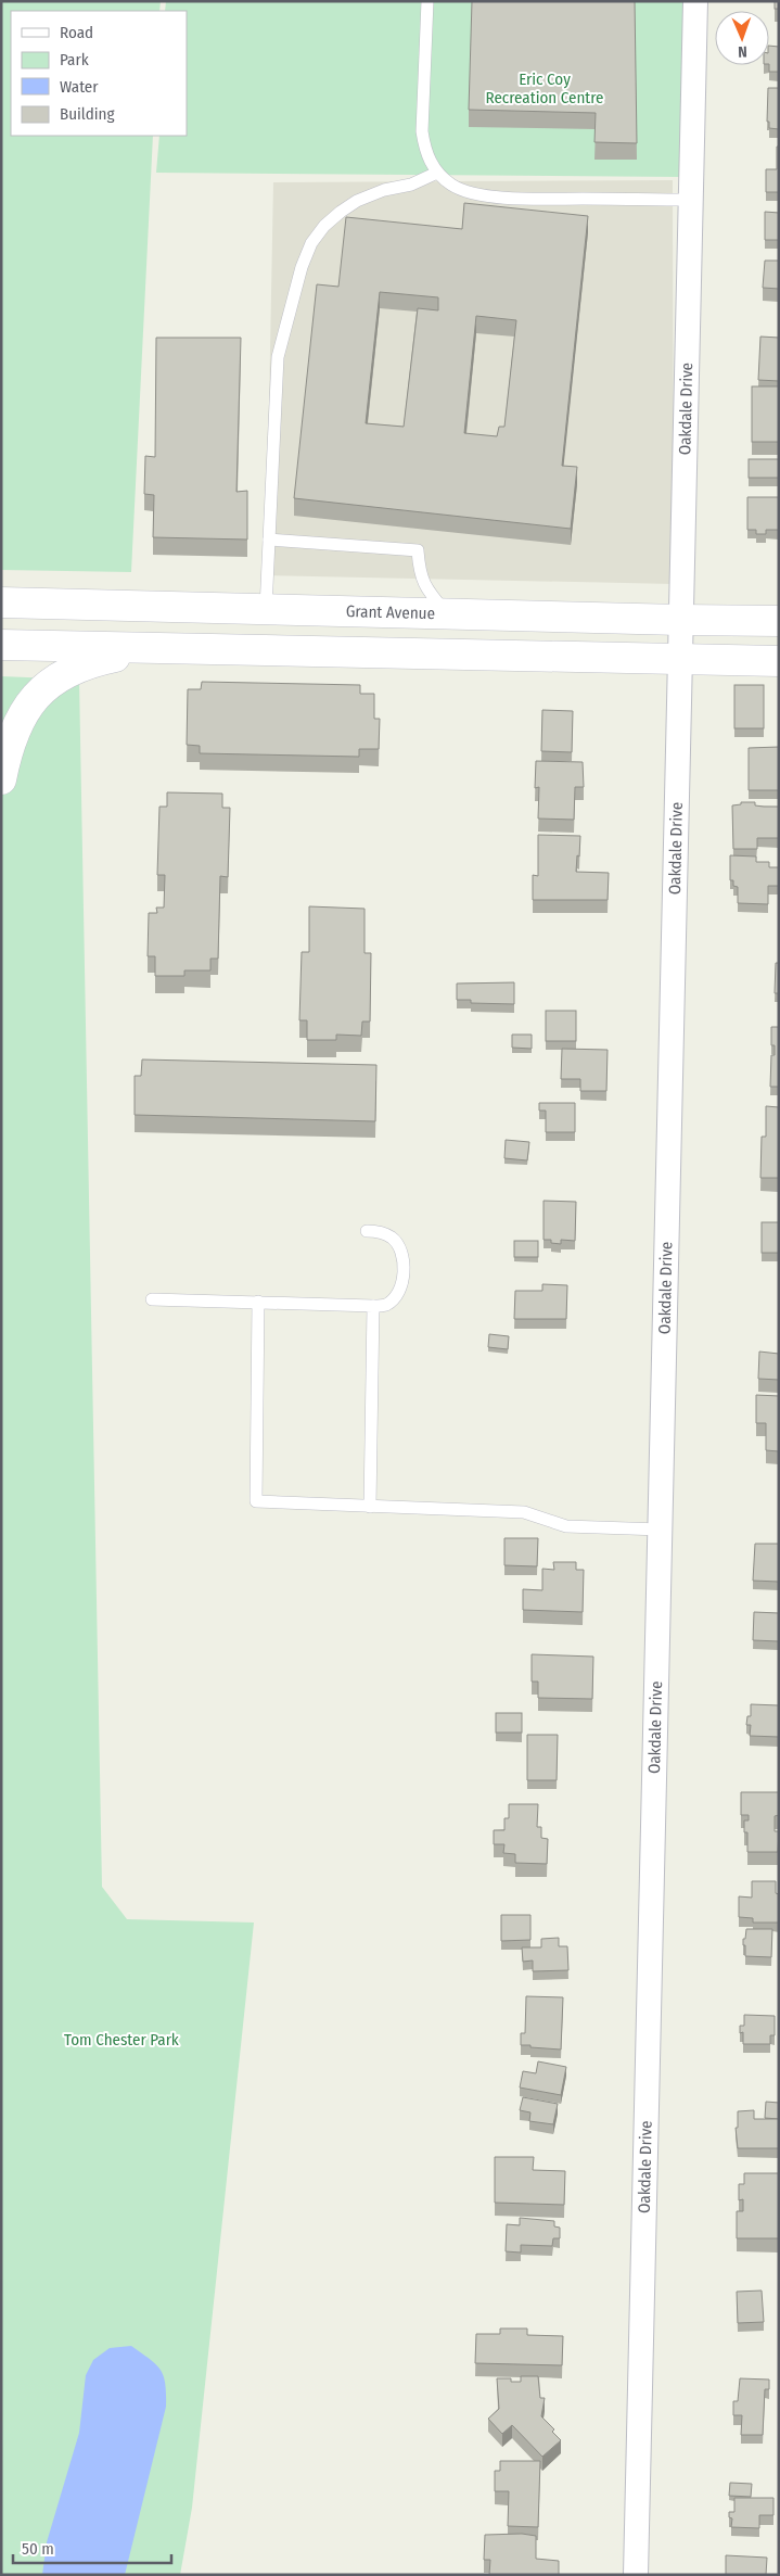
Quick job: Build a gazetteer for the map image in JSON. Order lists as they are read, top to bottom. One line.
{"streets":{"main road":["Grant Avenue"],"street":["Oakdale Drive"]},"crossings":[["Oakdale Drive","Grant Avenue"]],"parks":["Eric Coy Recreation Centre","Tom Chester Park"],"legend":["Road","Park","Water","Building"],"scale_bar":"50 m","north":"bottom"}
